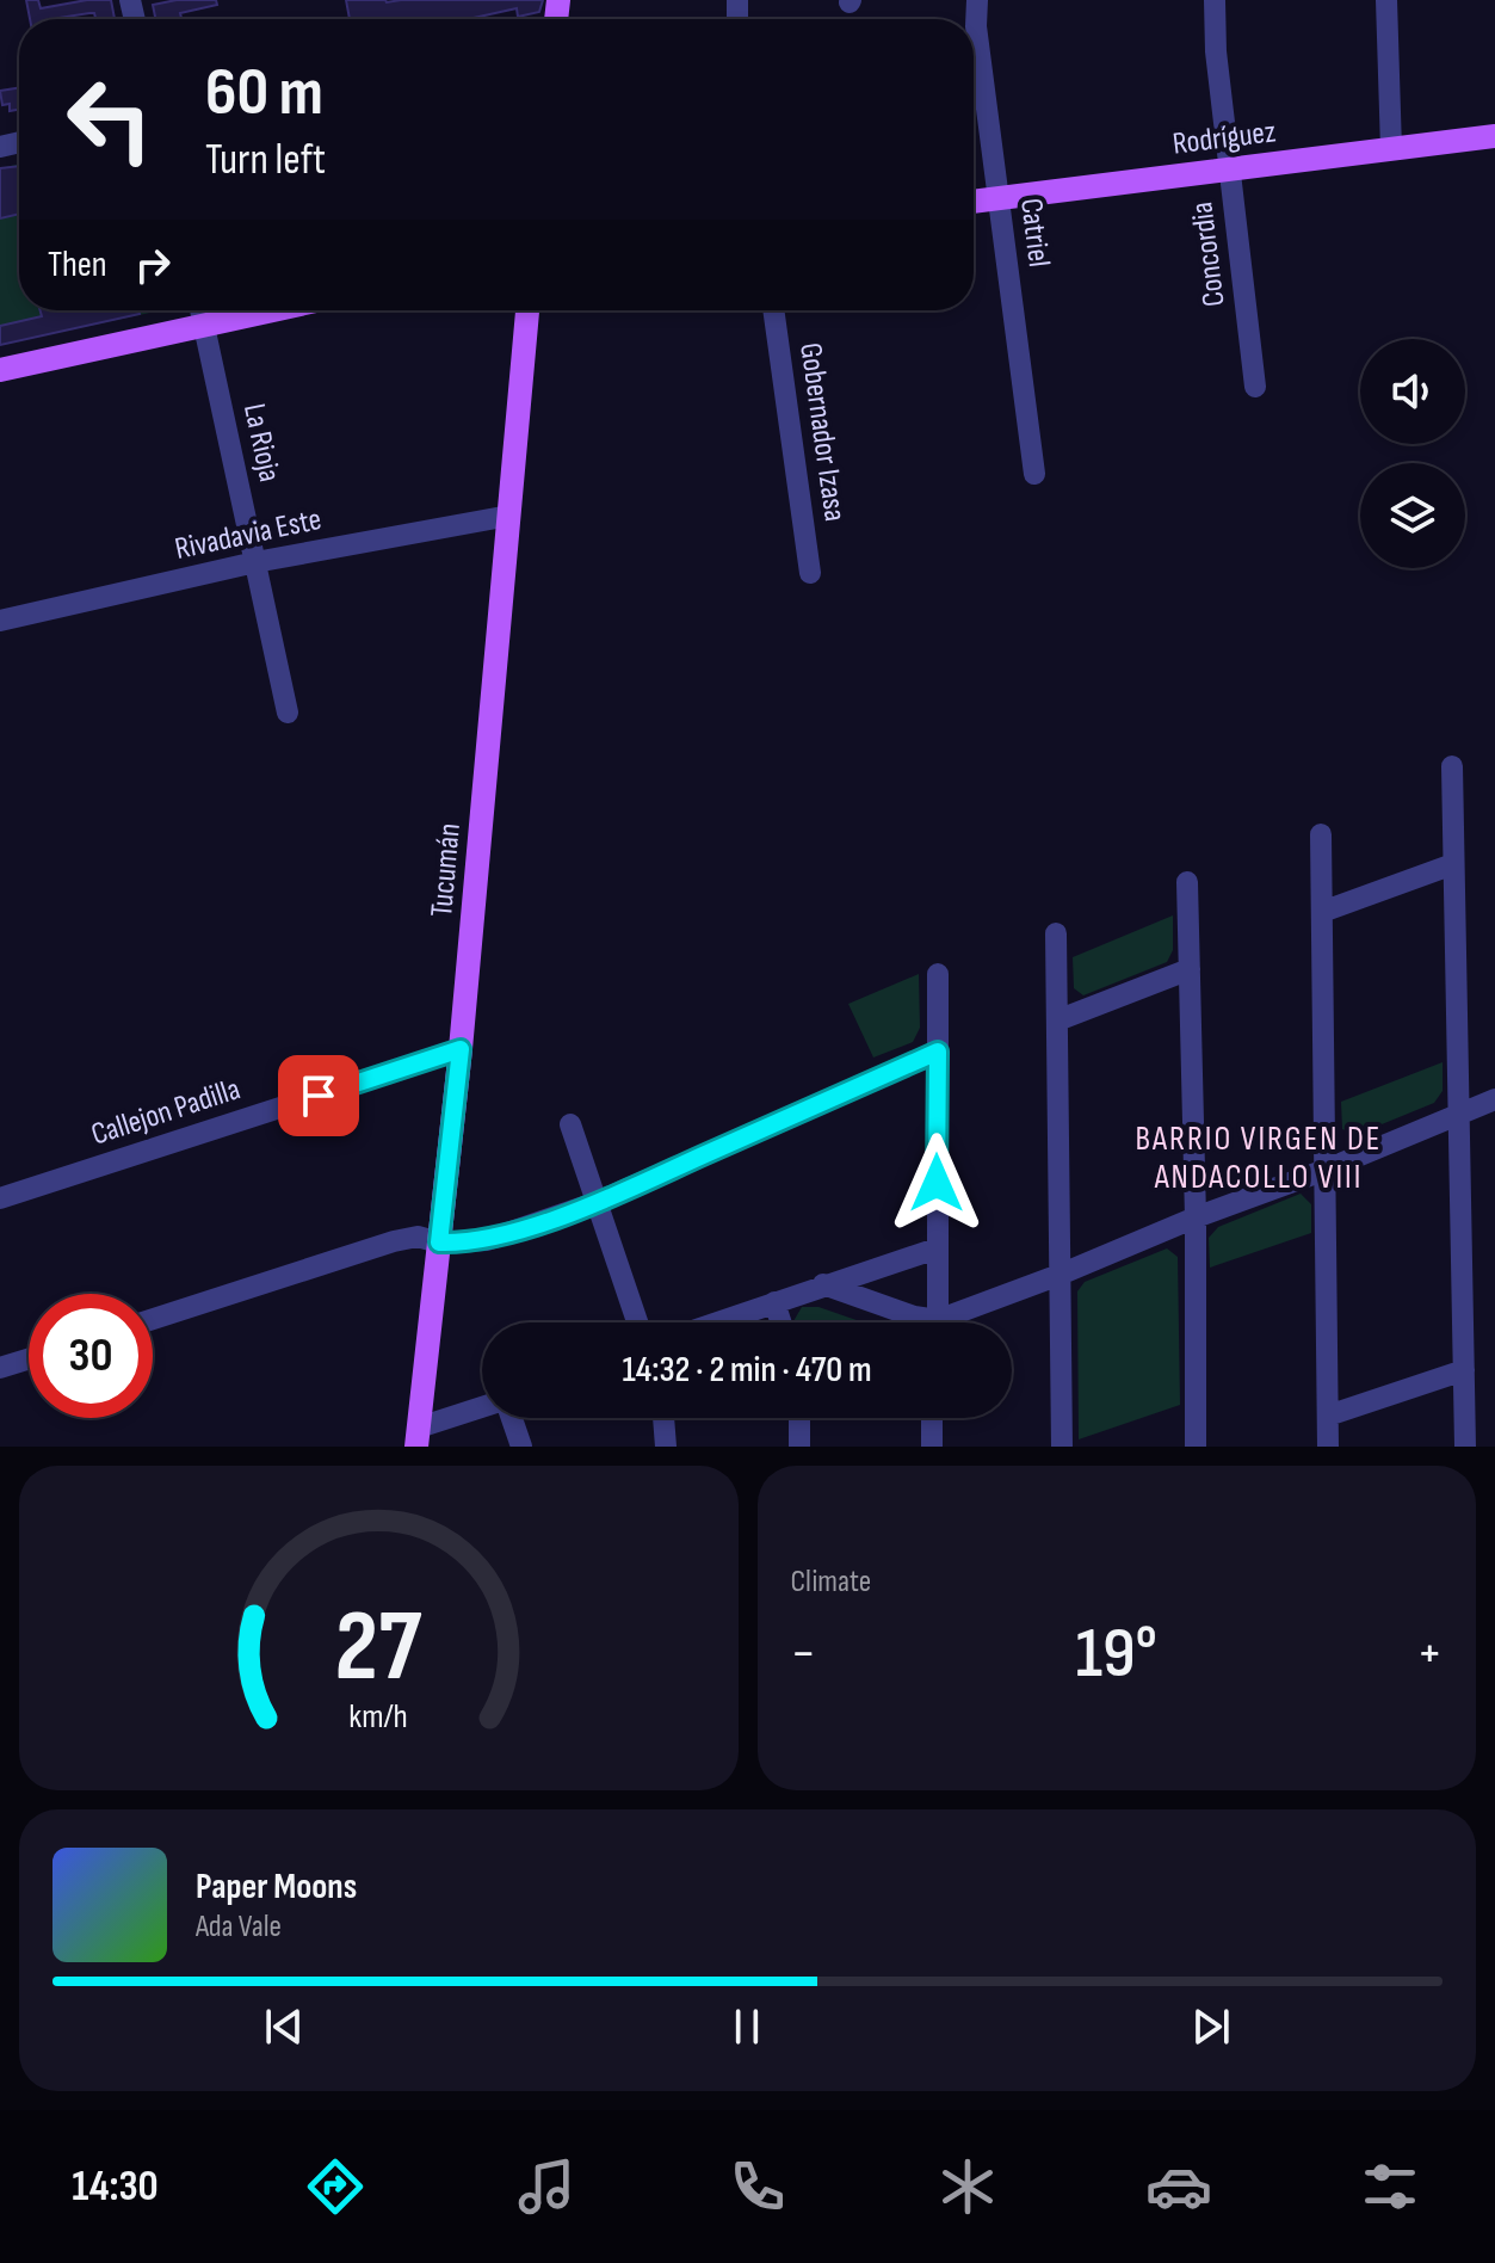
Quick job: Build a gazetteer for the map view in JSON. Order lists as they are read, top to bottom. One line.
{"streets":{"main road":["Rodríguez","Tucumán"],"street":["Catriel","Concordia","Gobernador Izasa","La Rioja","Rivadavia Este","Callejon Padilla"]},"crossings":[["Rodríguez","Catriel"],["Rodríguez","Concordia"],["La Rioja","Rivadavia Este"],["Rivadavia Este","Tucumán"],["Tucumán","Callejon Padilla"]],"districts":["BARRIO VIRGEN DE ANDACOLLO VIII"],"page":{"turn":["60 m","Turn left"],"then":"Then","limit":"30","trip":"14:32 · 2 min · 470 m","tile":"Climate","heat":["−","19°","+"],"song":["Paper Moons","Ada Vale"],"tabs":"14:30","gauge":["27","km/h"]}}
